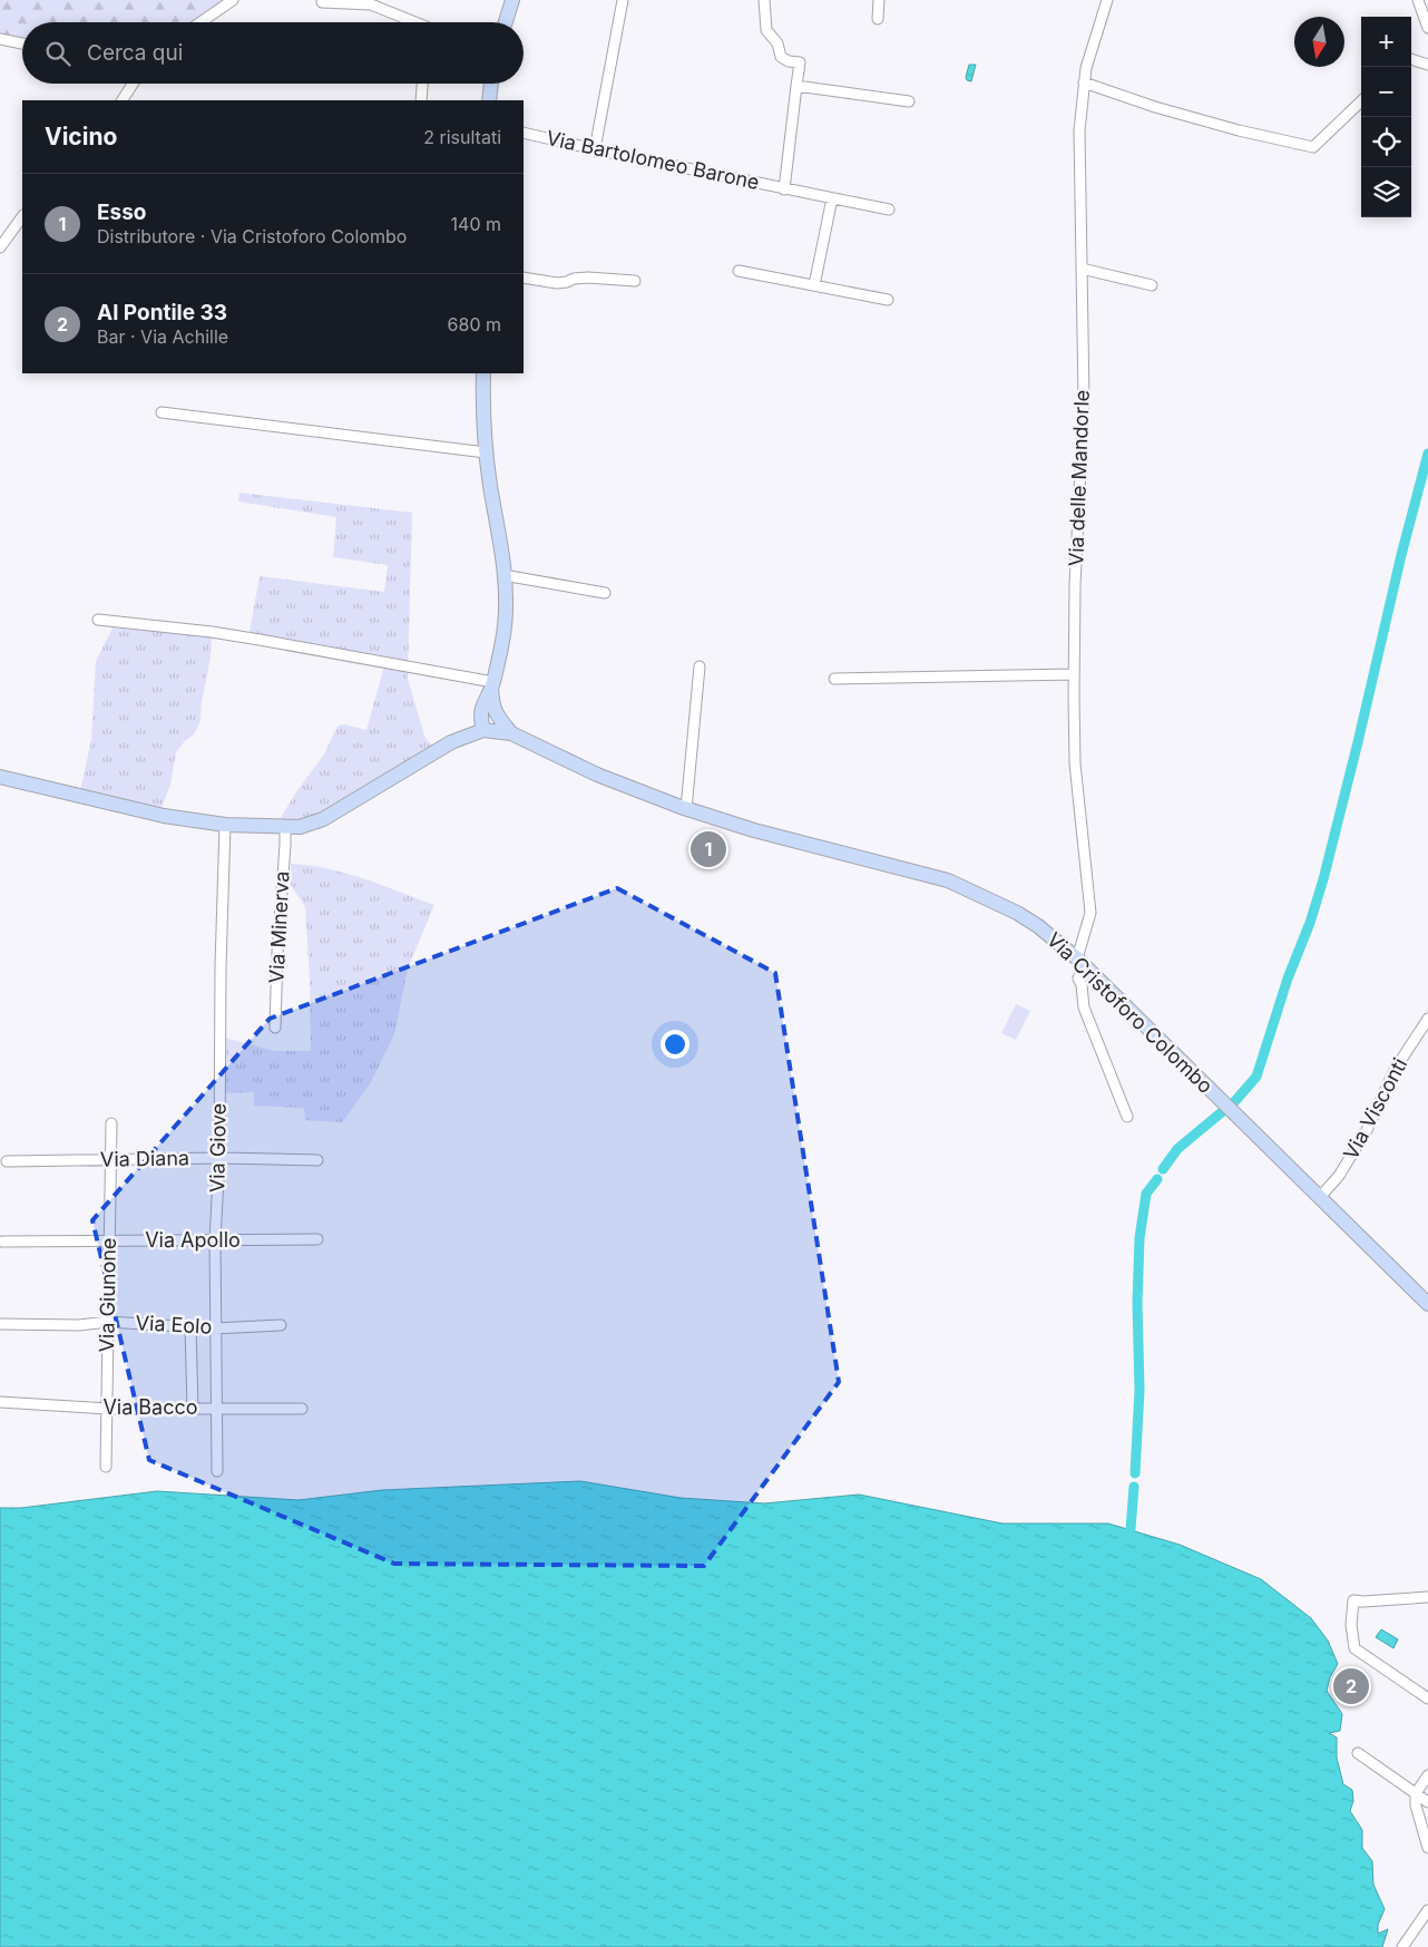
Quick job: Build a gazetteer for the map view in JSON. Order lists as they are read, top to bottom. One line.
{"streets":{"main road":["Via Cristoforo Colombo"],"street":["Via Bartolomeo Barone","Via delle Mandorle","Via Minerva","Via Visconti","Via Giove","Via Diana","Via Apollo","Via Giunone","Via Eolo","Via Bacco"]},"crossings":[["Via delle Mandorle","Via Cristoforo Colombo"],["Via Cristoforo Colombo","Via Visconti"],["Via Giove","Via Diana"],["Via Giove","Via Apollo"],["Via Giove","Via Eolo"],["Via Giove","Via Bacco"],["Via Diana","Via Giunone"],["Via Apollo","Via Giunone"],["Via Giunone","Via Eolo"],["Via Giunone","Via Bacco"]],"north":"bottom","page":{"map_buttons":["+","−"],"search":"Cerca qui","heading":["Vicino","2 risultati"],"list":[{"mark":"1","name":"Esso","note":"Distributore · Via Cristoforo Colombo","value":"140 m"},{"mark":"2","name":"Al Pontile 33","note":"Bar · Via Achille","value":"680 m"}],"pins":["1","2"]}}
